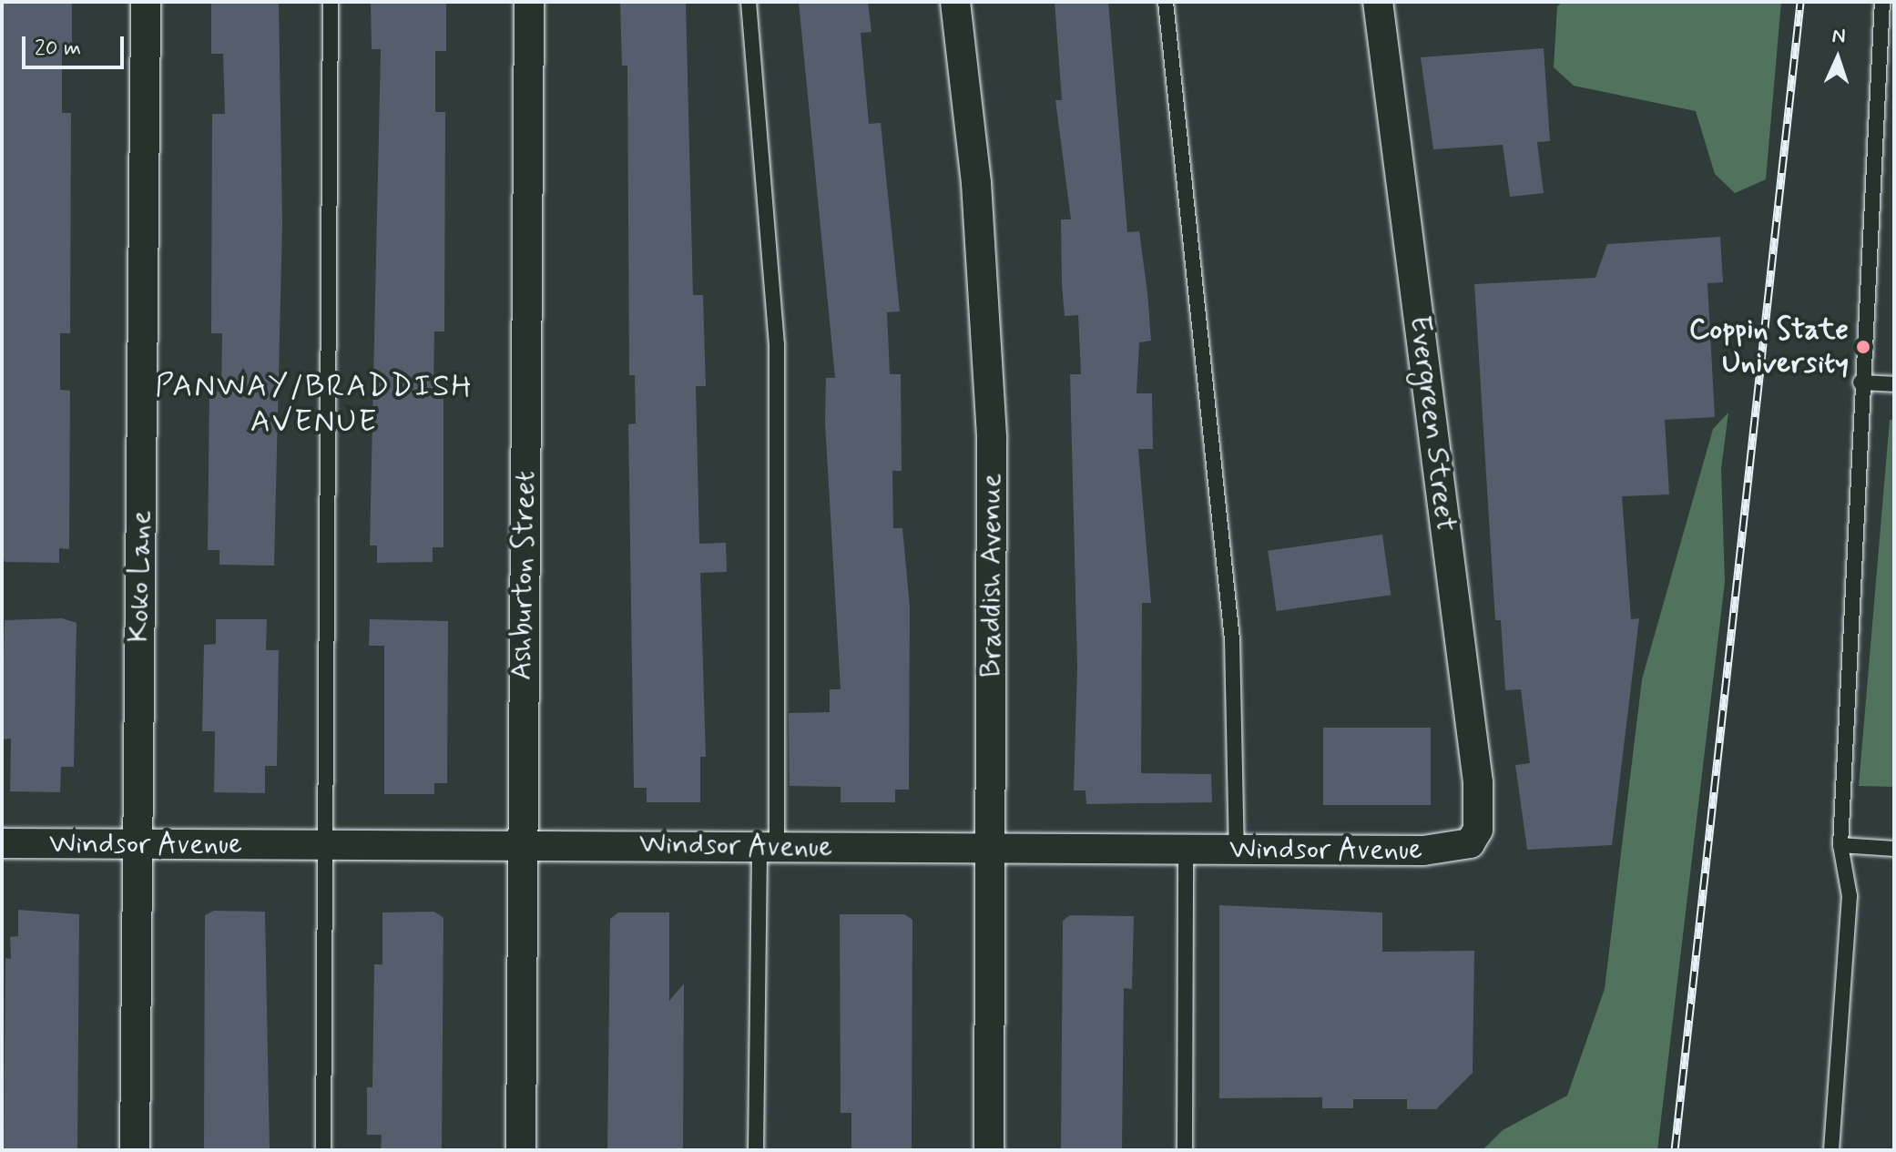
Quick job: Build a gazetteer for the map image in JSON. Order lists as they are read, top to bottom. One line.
{"streets":{"street":["Evergreen Street","Ashburton Street","Braddish Avenue","Koko Lane","Windsor Avenue"]},"crossings":[["Evergreen Street","Windsor Avenue"],["Ashburton Street","Windsor Avenue"],["Braddish Avenue","Windsor Avenue"],["Koko Lane","Windsor Avenue"]],"districts":["PANWAY/BRADDISH AVENUE"],"places":["Coppin State University"],"scale_bar":"20 m","north":"top"}
